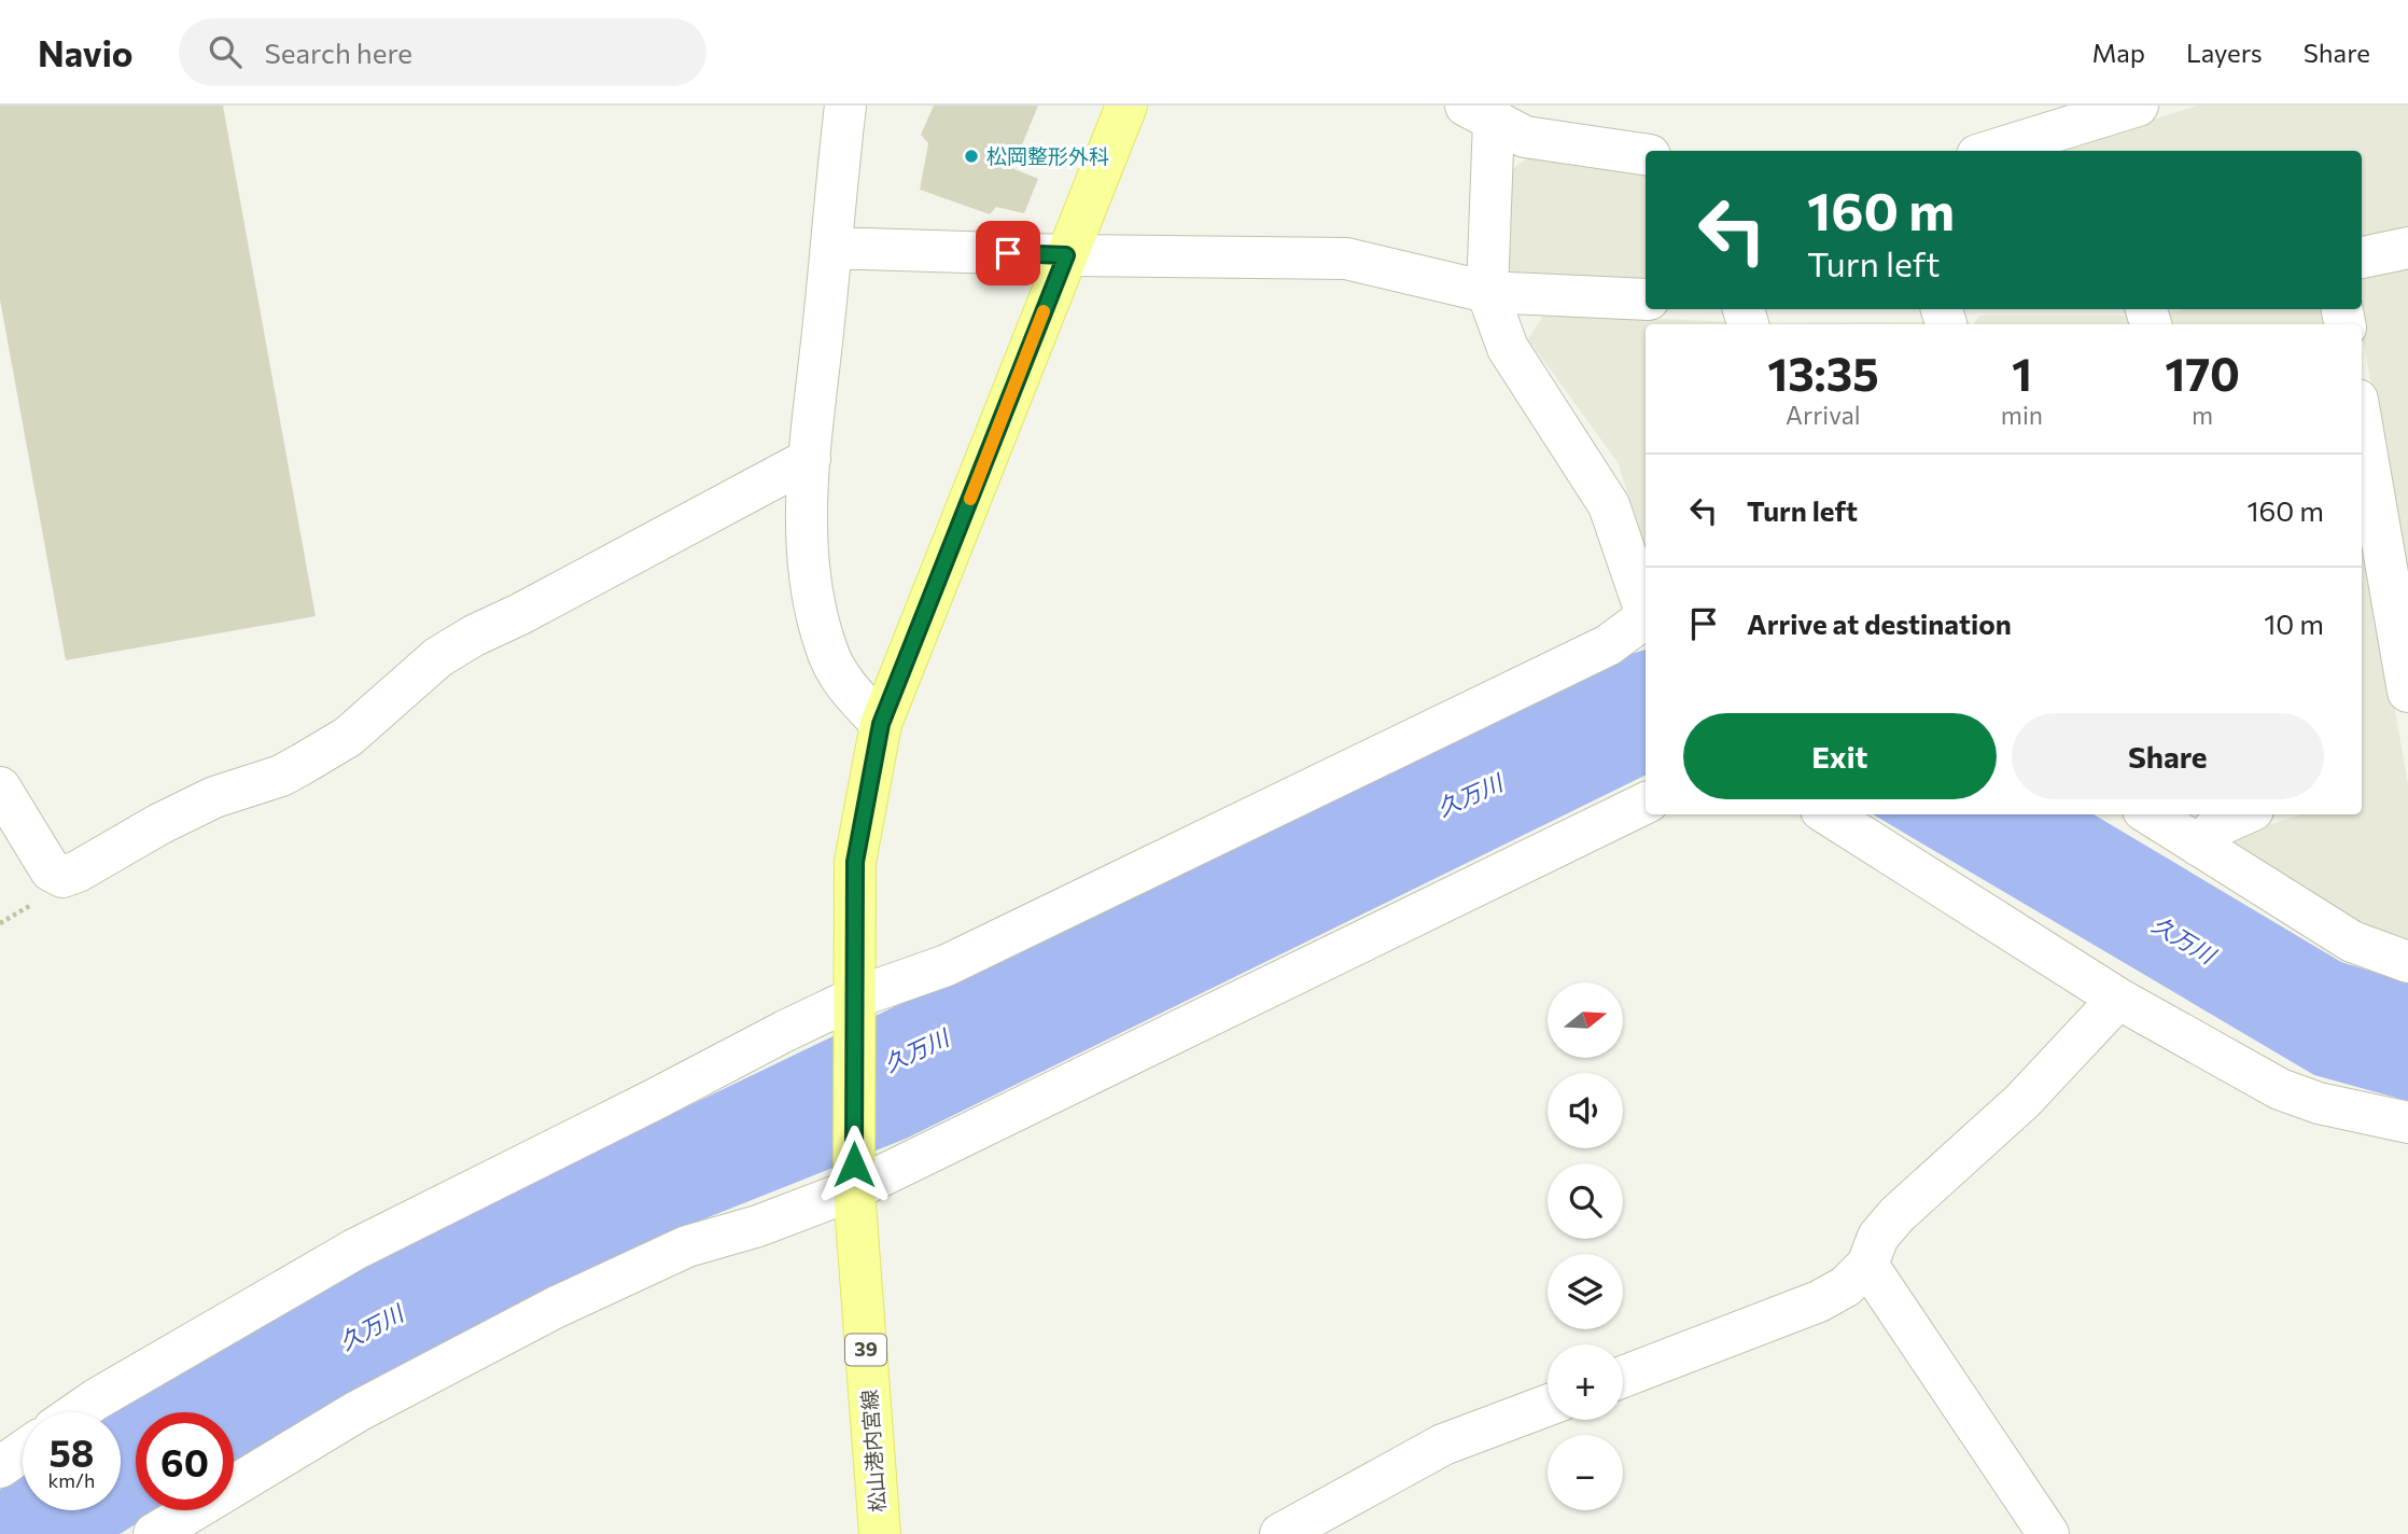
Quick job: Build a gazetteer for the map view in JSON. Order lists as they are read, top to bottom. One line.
{"streets":{"main road":["39","松山港内宮線"]},"water":["久万川"],"places":["松岡整形外科"],"north":"right","page":{"header":"Navio","search":"Search here","nav":["Map","Layers","Share"],"turn":["160 m","Turn left"],"eta":["13:35","Arrival","1","min","170","m"],"list":[{"name":"Turn left","value":"160 m"},{"name":"Arrive at destination","value":"10 m"}],"buttons":["Exit","Share"],"map_buttons":["+","−"],"speed":"58 km/h","limit":"60"}}
